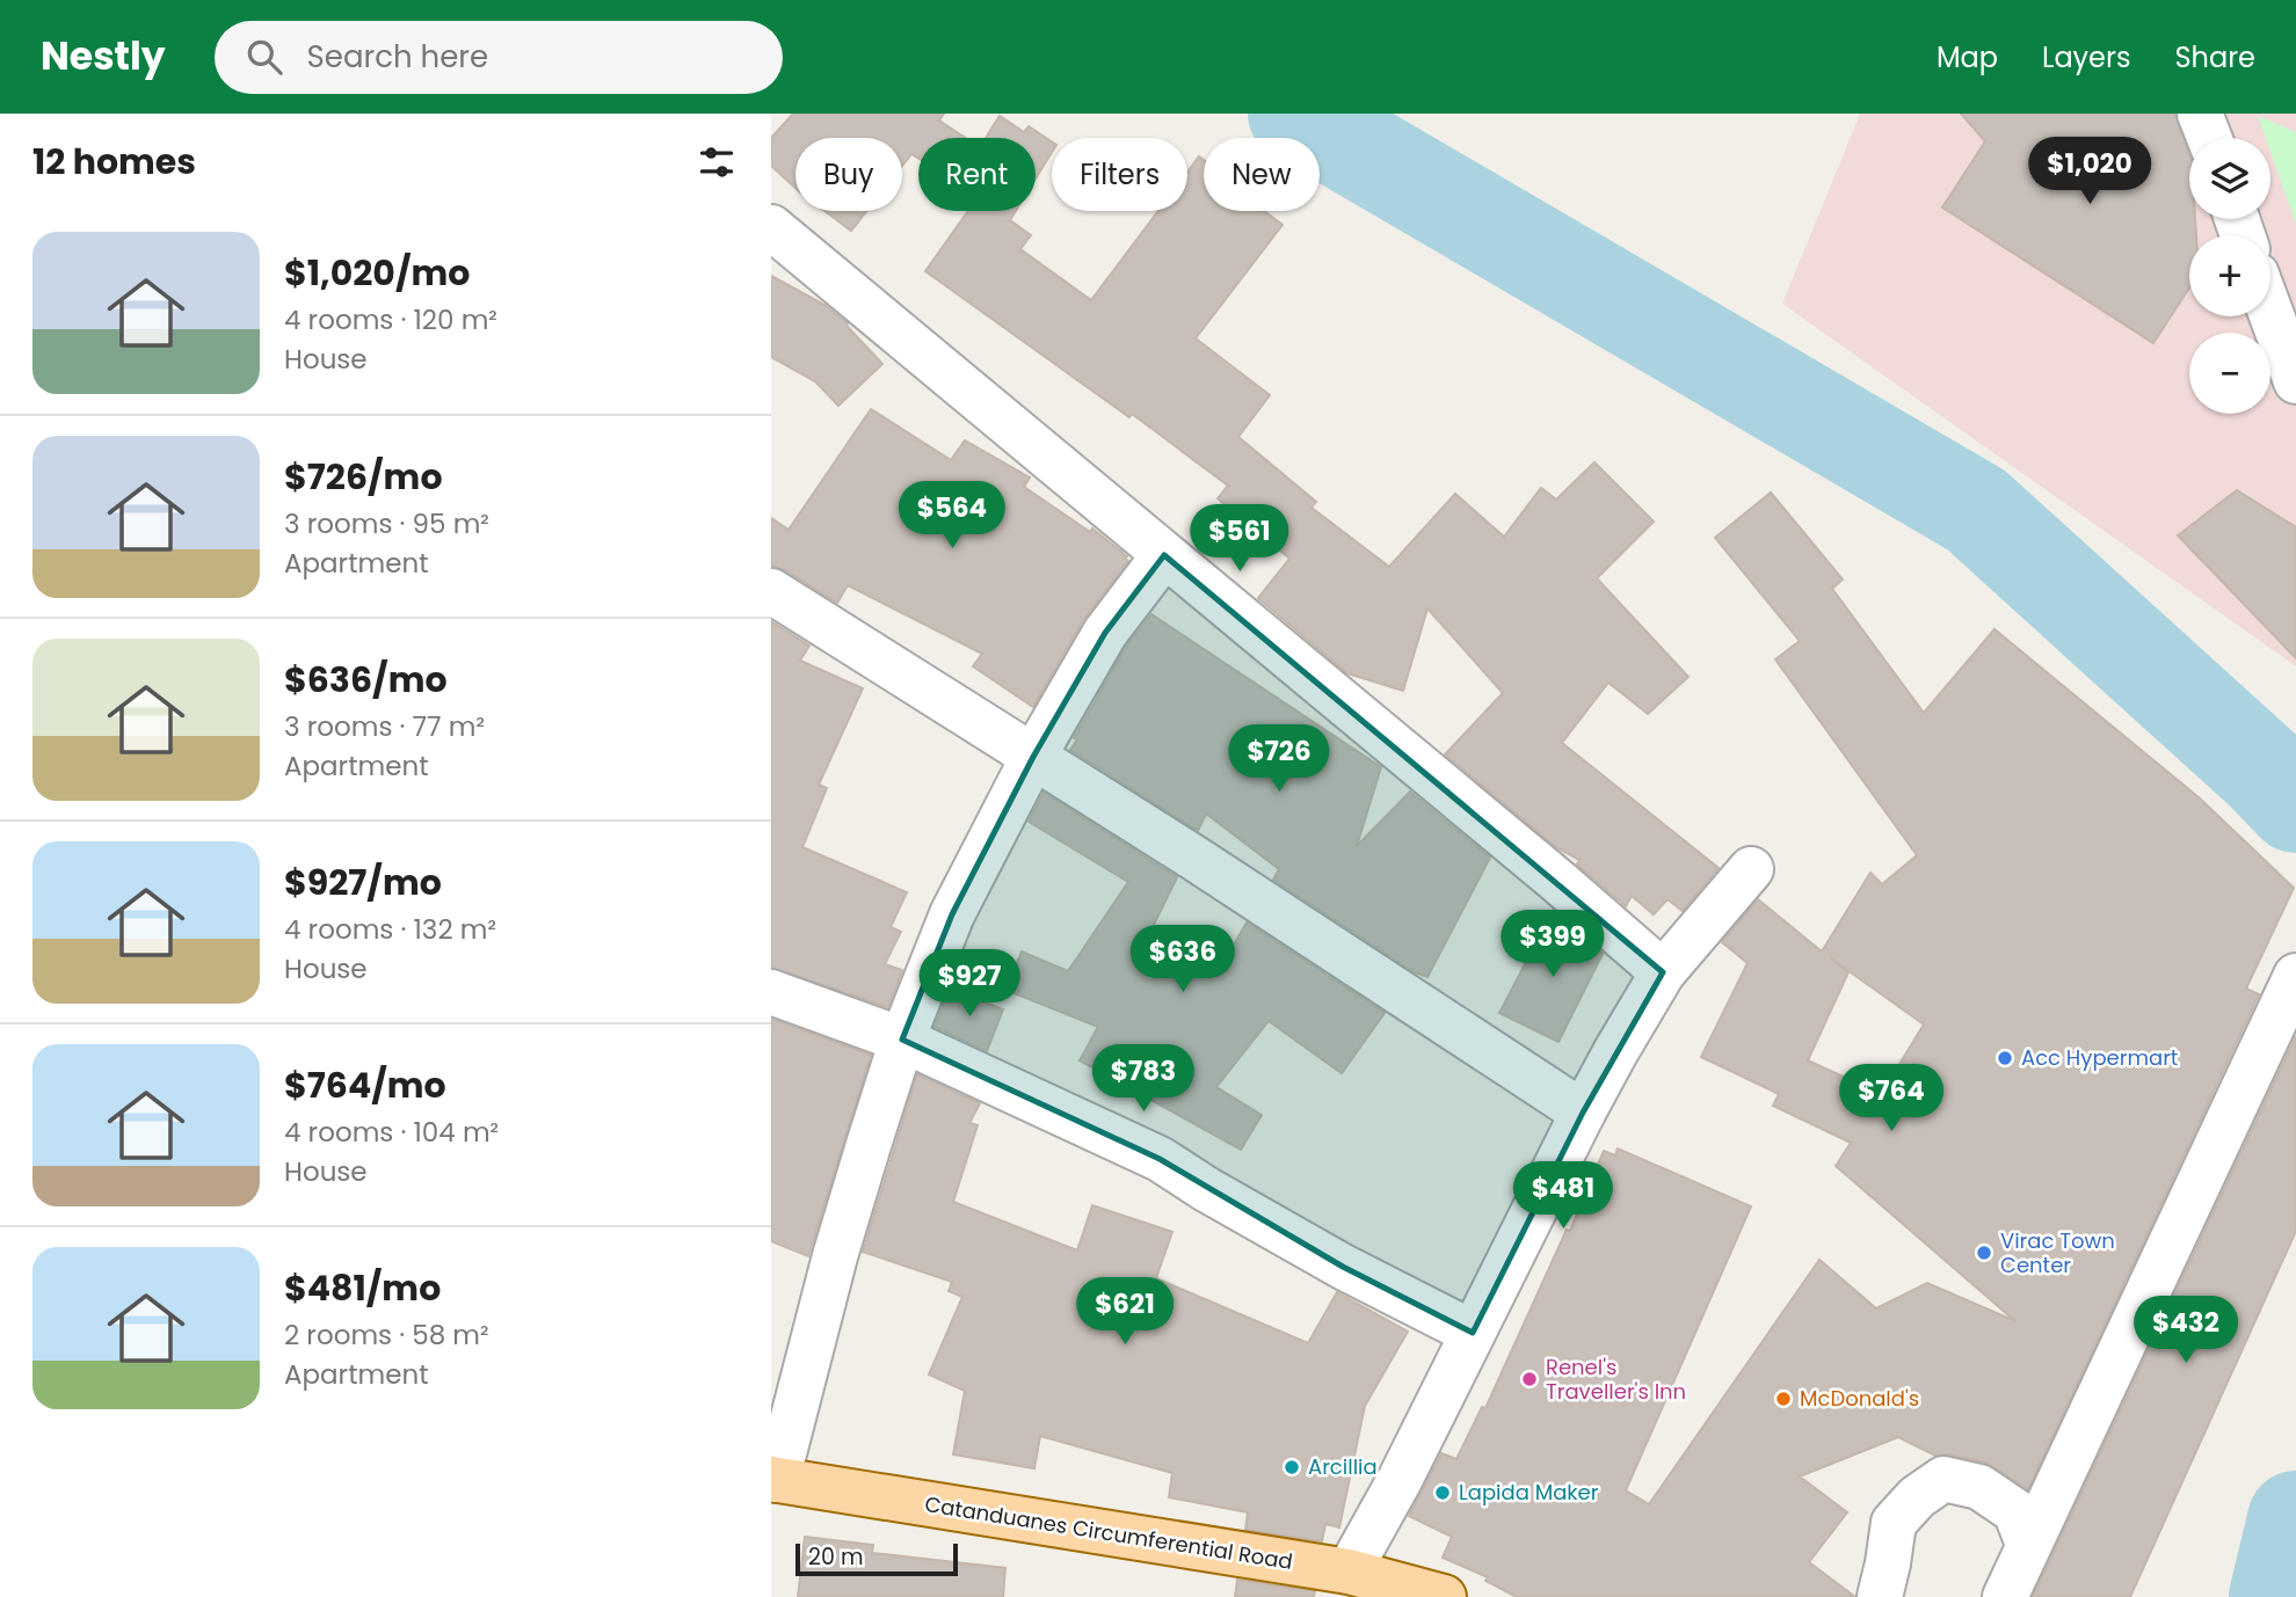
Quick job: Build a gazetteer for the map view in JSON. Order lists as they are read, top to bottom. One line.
{"streets":{"main road":["Catanduanes Circumferential Road"]},"places":["Acc Hypermart","Virac Town Center","Renel's Traveller's Inn","McDonald's","Arcillia","Lapida Maker"],"scale_bar":"20 m","page":{"header":"Nestly","search":"Search here","nav":["Map","Layers","Share"],"heading":"12 homes","price":["$1,020","$564","$561","$726","$399","$636","$927","$783","$764","$481","$621","$432"],"map_buttons":["+","−"],"chip":["Buy","Rent","Filters","New"],"list":[{"name":"$1,020/mo","note":"4 rooms · 120 m² · House"},{"name":"$726/mo","note":"3 rooms · 95 m² · Apartment"},{"name":"$636/mo","note":"3 rooms · 77 m² · Apartment"},{"name":"$927/mo","note":"4 rooms · 132 m² · House"},{"name":"$764/mo","note":"4 rooms · 104 m² · House"},{"name":"$481/mo","note":"2 rooms · 58 m² · Apartment"}],"scale":"20 m"}}
